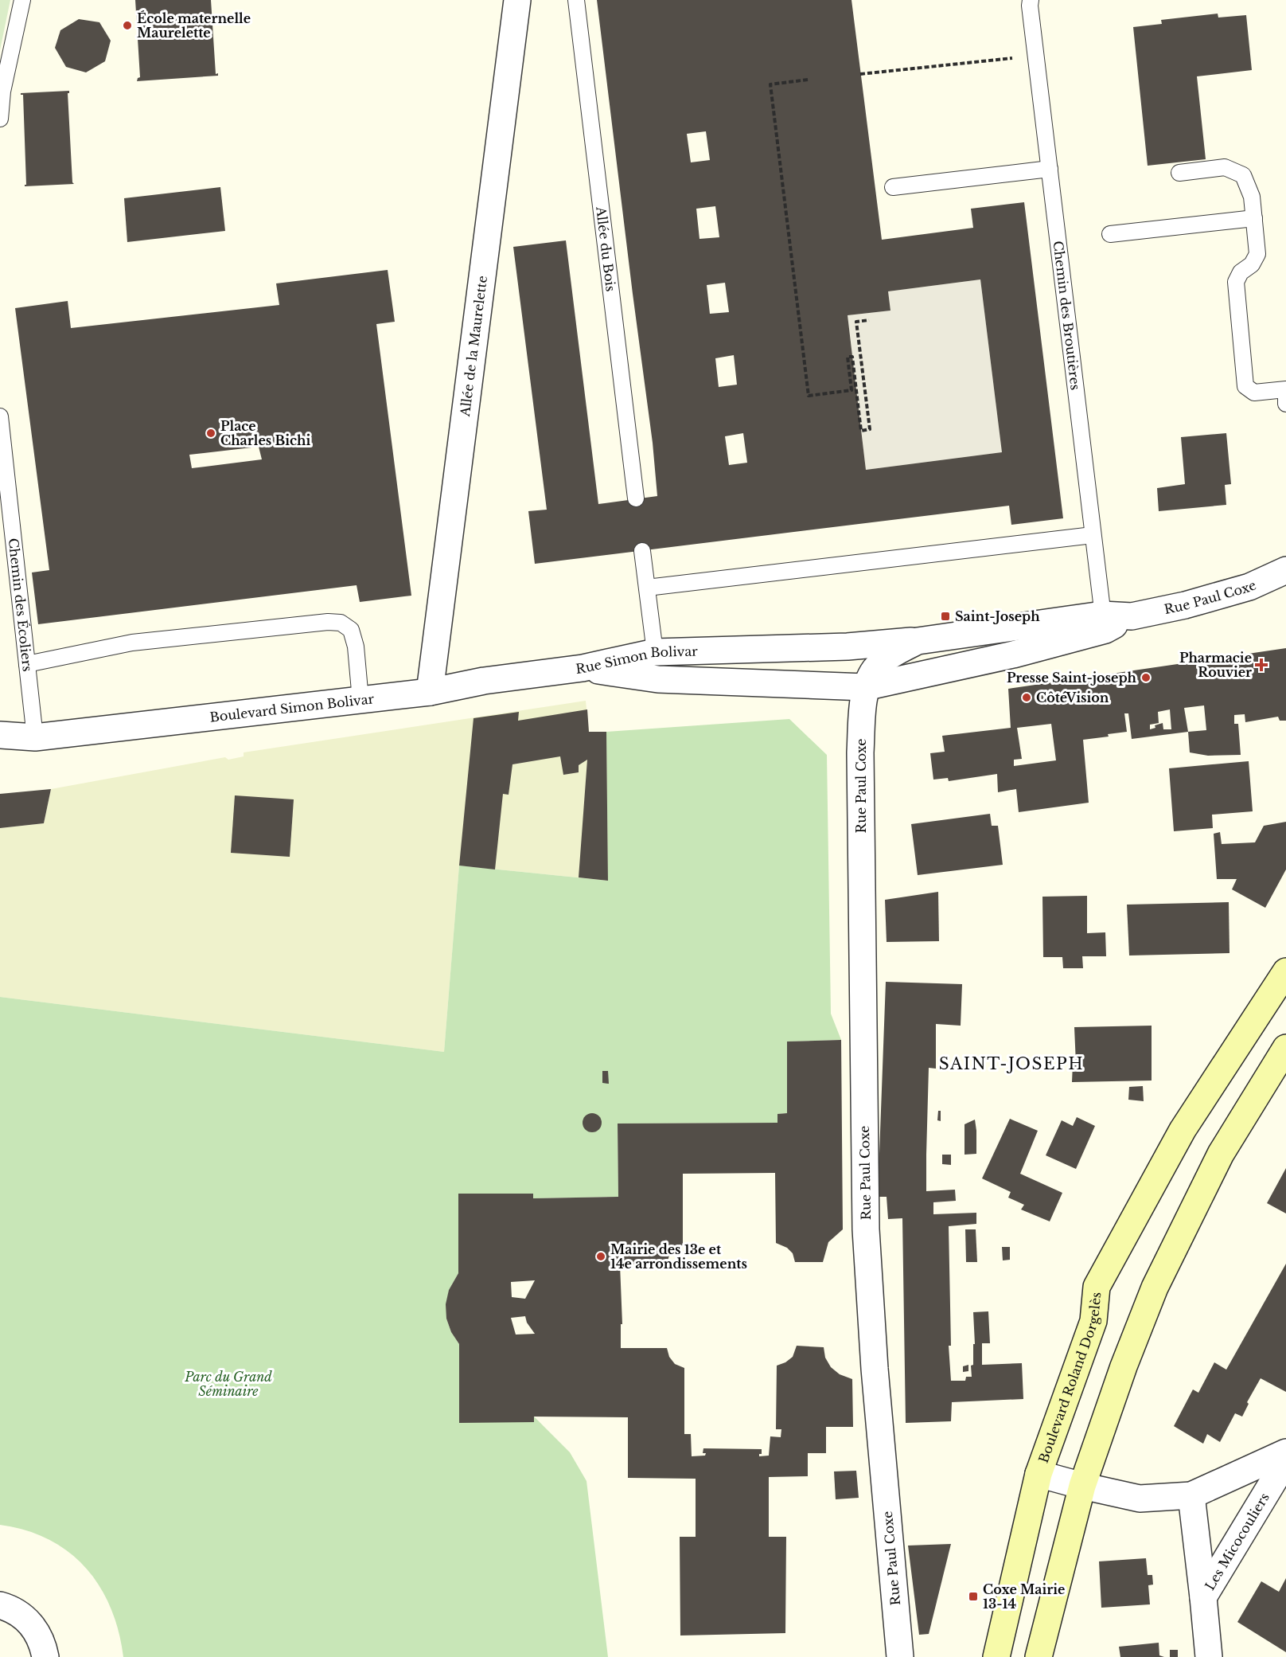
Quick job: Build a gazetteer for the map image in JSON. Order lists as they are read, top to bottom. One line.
{"streets":{"main road":["Boulevard Roland Dorgelès"],"street":["Allée de la Maurelette","Rue Paul Coxe","Rue Simon Bolivar","Boulevard Simon Bolivar","Les Micocouliers"],"lane":["Allée du Bois","Chemin des Broutières","Chemin des Écoliers"]},"crossings":[["Chemin des Broutières","Rue Paul Coxe"],["Allée de la Maurelette","Boulevard Simon Bolivar"],["Rue Paul Coxe","Rue Simon Bolivar"],["Chemin des Écoliers","Boulevard Simon Bolivar"],["Rue Simon Bolivar","Boulevard Simon Bolivar"]],"districts":["SAINT-JOSEPH"],"parks":["Parc du Grand Séminaire"],"places":{"other":["École maternelle Maurelette","Place Charles Bichi","Presse Saint-joseph","CôtéVision","Mairie des 13e et 14e arrondissements"],"transit":["Saint-Joseph","Coxe Mairie 13-14"],"health":["Pharmacie Rouvier"]}}
